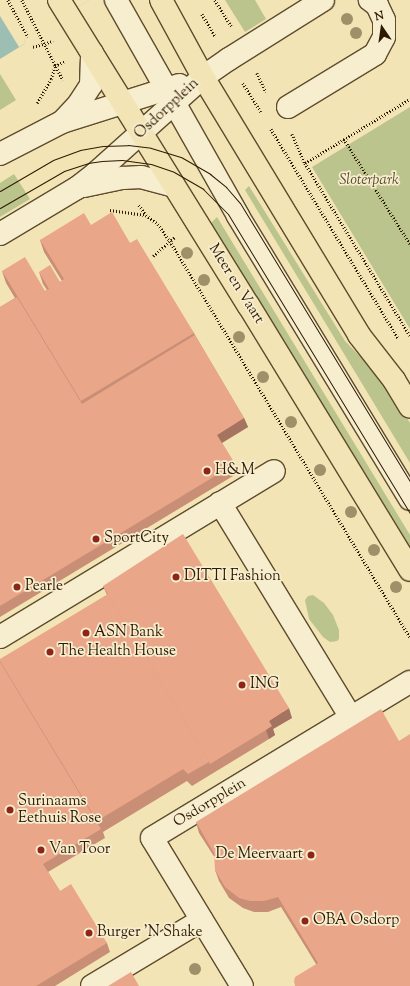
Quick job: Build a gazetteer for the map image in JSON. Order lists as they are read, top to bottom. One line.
{"streets":{"main road":["Meer en Vaart"],"street":["Osdorpplein"]},"crossings":[["Osdorpplein","Meer en Vaart"]],"parks":["Sloterpark"],"places":["H&M","SportCity","DITTI Fashion","Pearle","ASN Bank","The Health House","ING","Surinaams Eethuis Rose","Van Toor","De Meervaart","OBA Osdorp","Burger 'N Shake"],"north":"top"}
